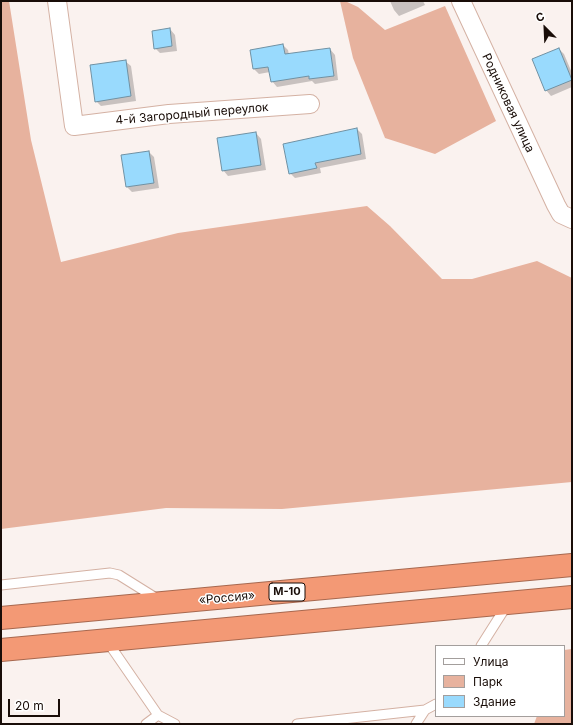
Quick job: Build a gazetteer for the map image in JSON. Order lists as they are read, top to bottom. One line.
{"streets":{"highway":["М-10","«Россия»"],"street":["Родниковая улица","4-й Загородный переулок"]},"legend":["Улица","Парк","Здание"],"scale_bar":"20 m","north":"top left"}
